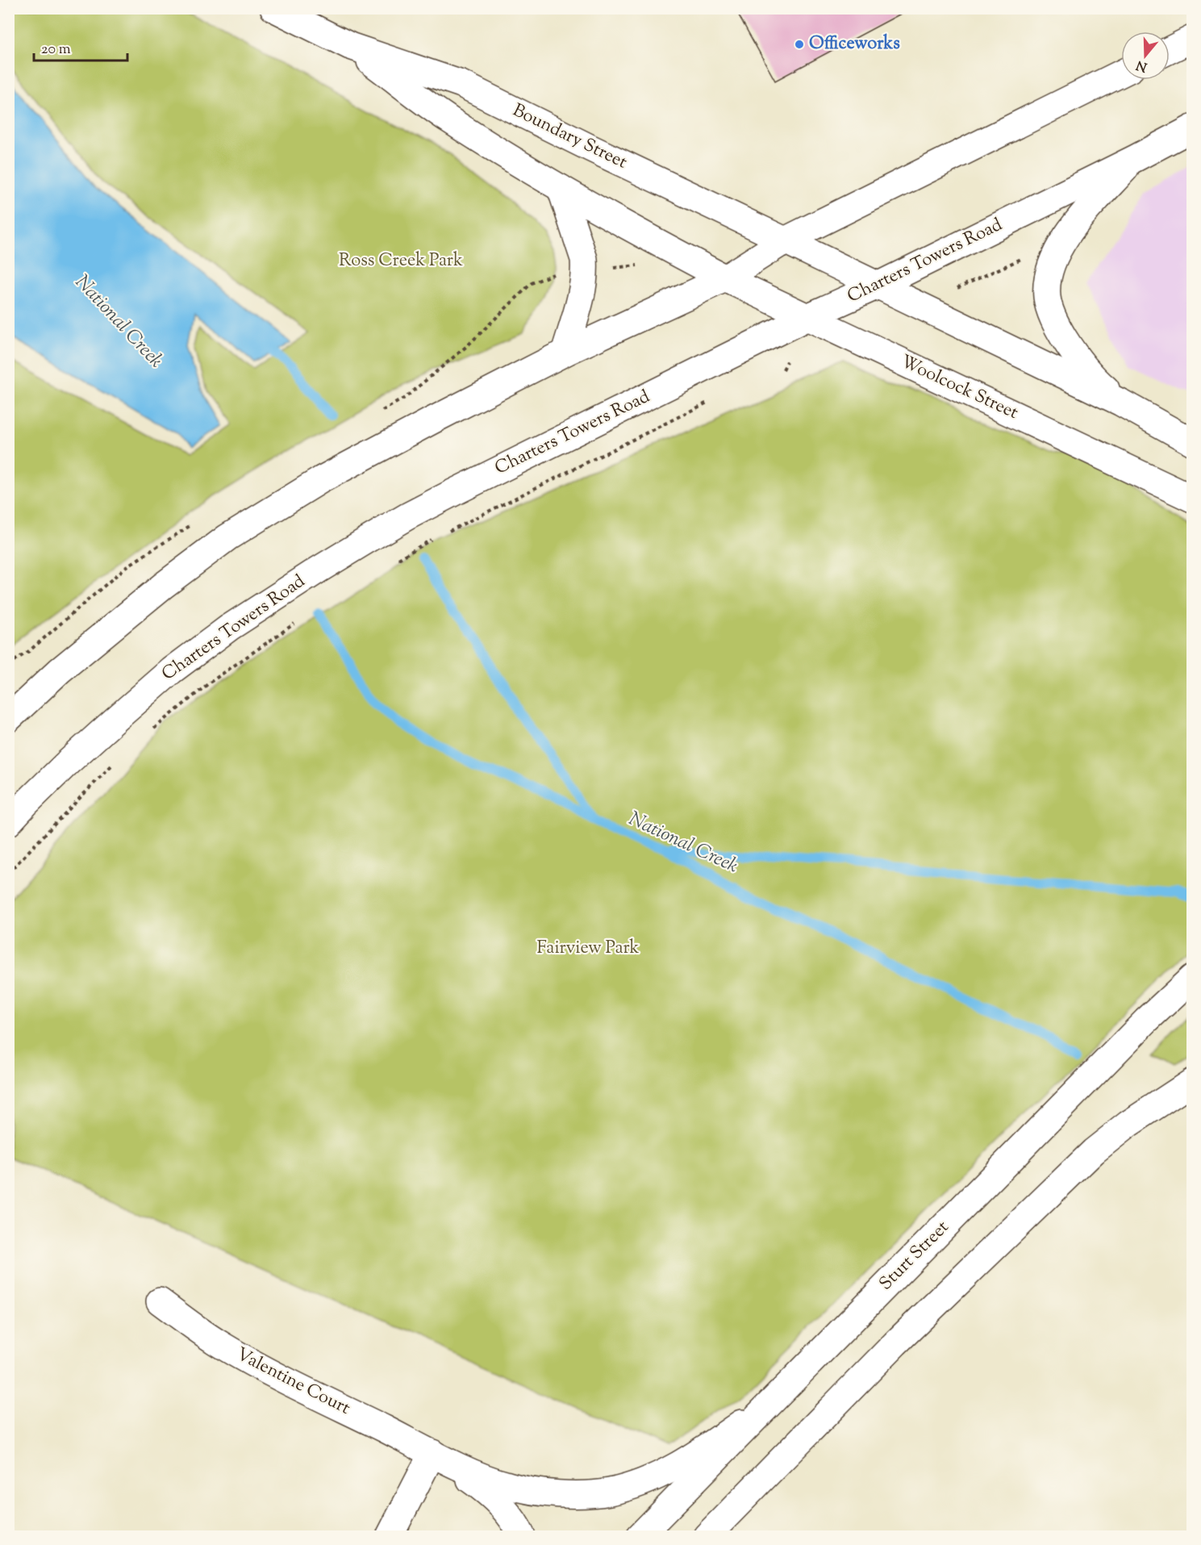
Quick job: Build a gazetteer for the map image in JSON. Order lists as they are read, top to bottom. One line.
{"streets":{"main road":["Boundary Street","Charters Towers Road","Woolcock Street","Sturt Street","Valentine Court"]},"crossings":[["Boundary Street","Woolcock Street"],["Charters Towers Road","Woolcock Street"],["Sturt Street","Valentine Court"]],"water":["National Creek"],"parks":["Ross Creek Park","Fairview Park"],"places":["Officeworks"],"scale_bar":"20 m","north":"bottom"}
